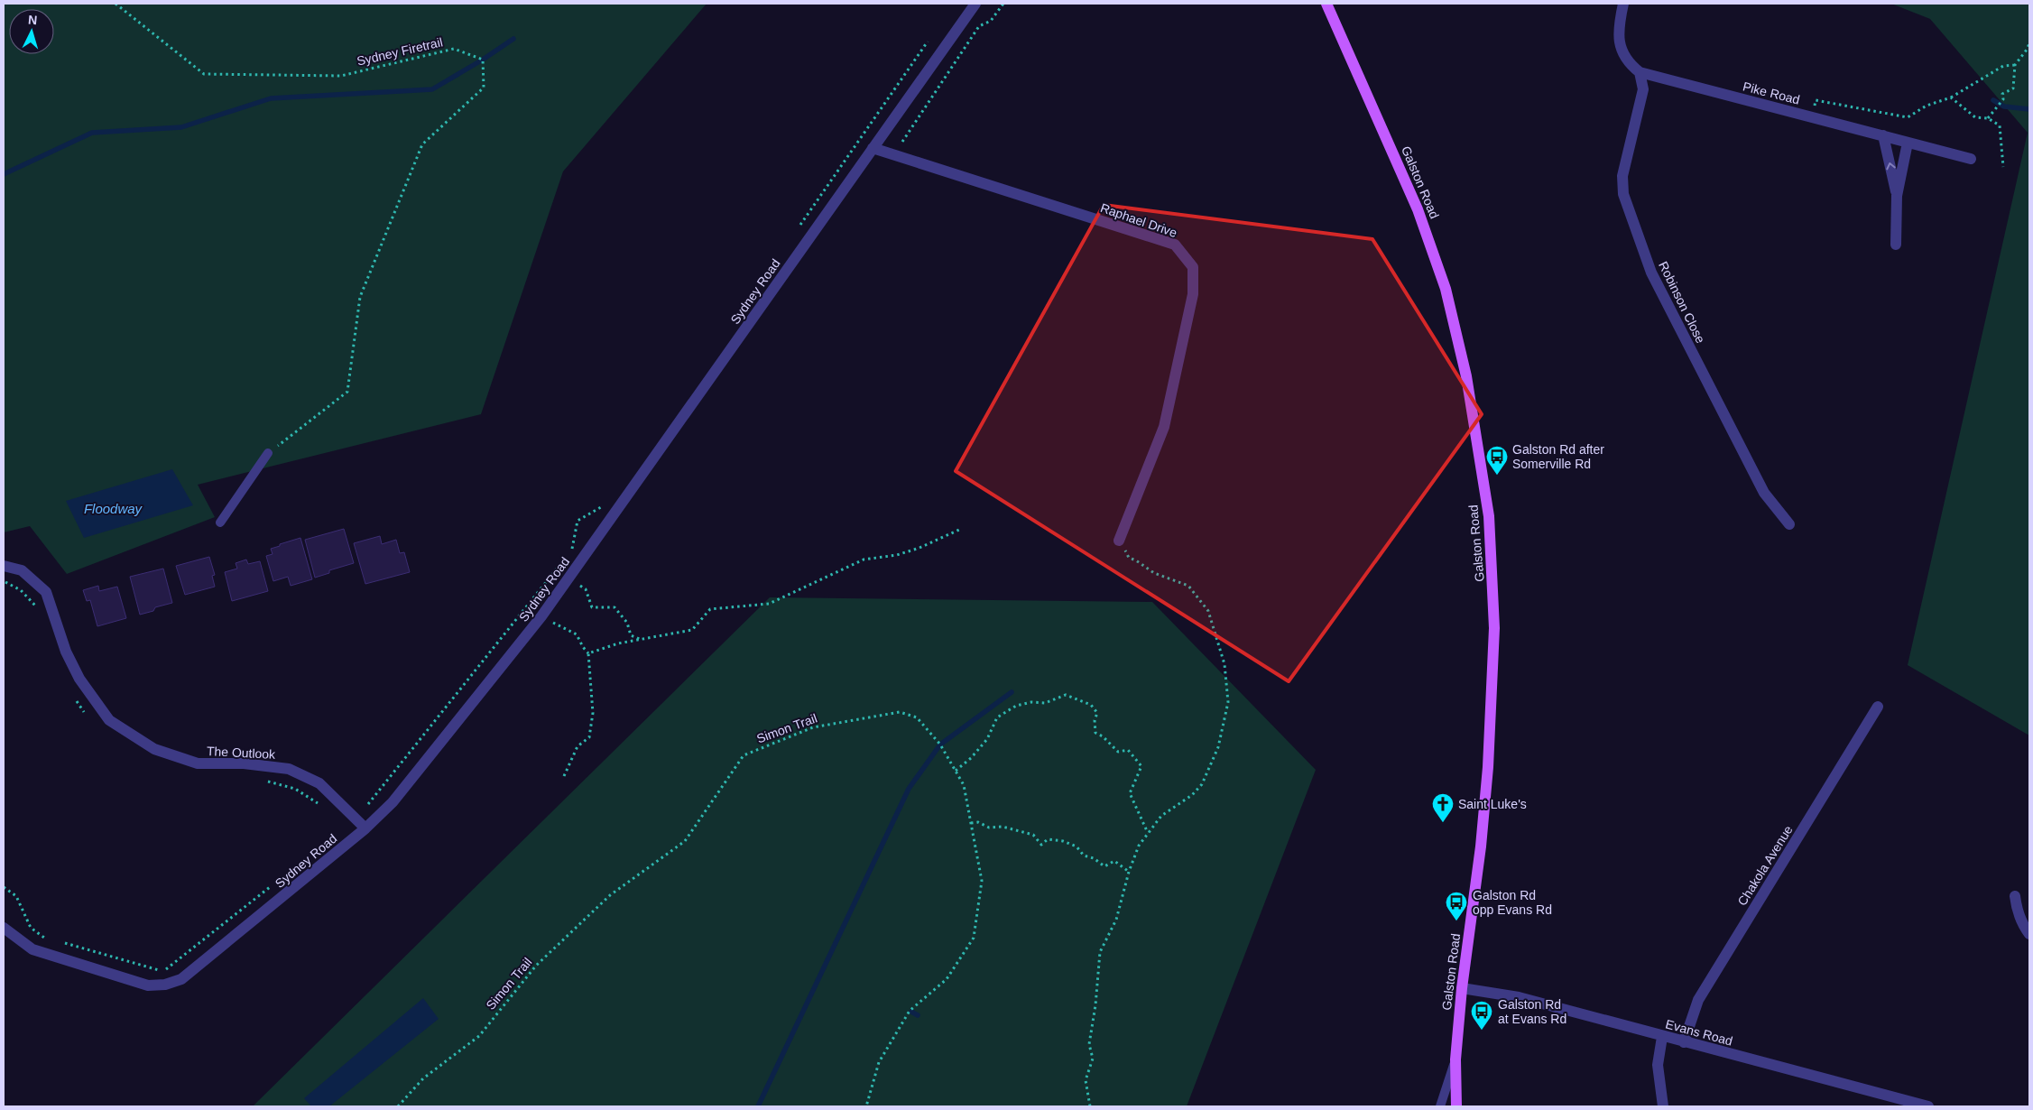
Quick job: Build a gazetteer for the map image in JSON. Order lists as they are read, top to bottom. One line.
{"streets":{"main road":["Galston Road"],"street":["Pike Road","Raphael Drive","Sydney Road","Robinson Close","The Outlook","Chakola Avenue","Evans Road"],"path":["Sydney Firetrail","Simon Trail"]},"crossings":[["Pike Road","Robinson Close"],["Galston Road","Evans Road"],["Raphael Drive","Sydney Road"],["Sydney Road","The Outlook"],["Chakola Avenue","Evans Road"]],"water":["Floodway"],"places":{"bus stop":["Galston Rd after Somerville Rd","Galston Rd opp Evans Rd","Galston Rd at Evans Rd"],"church":["Saint Luke's"]},"north":"top"}
